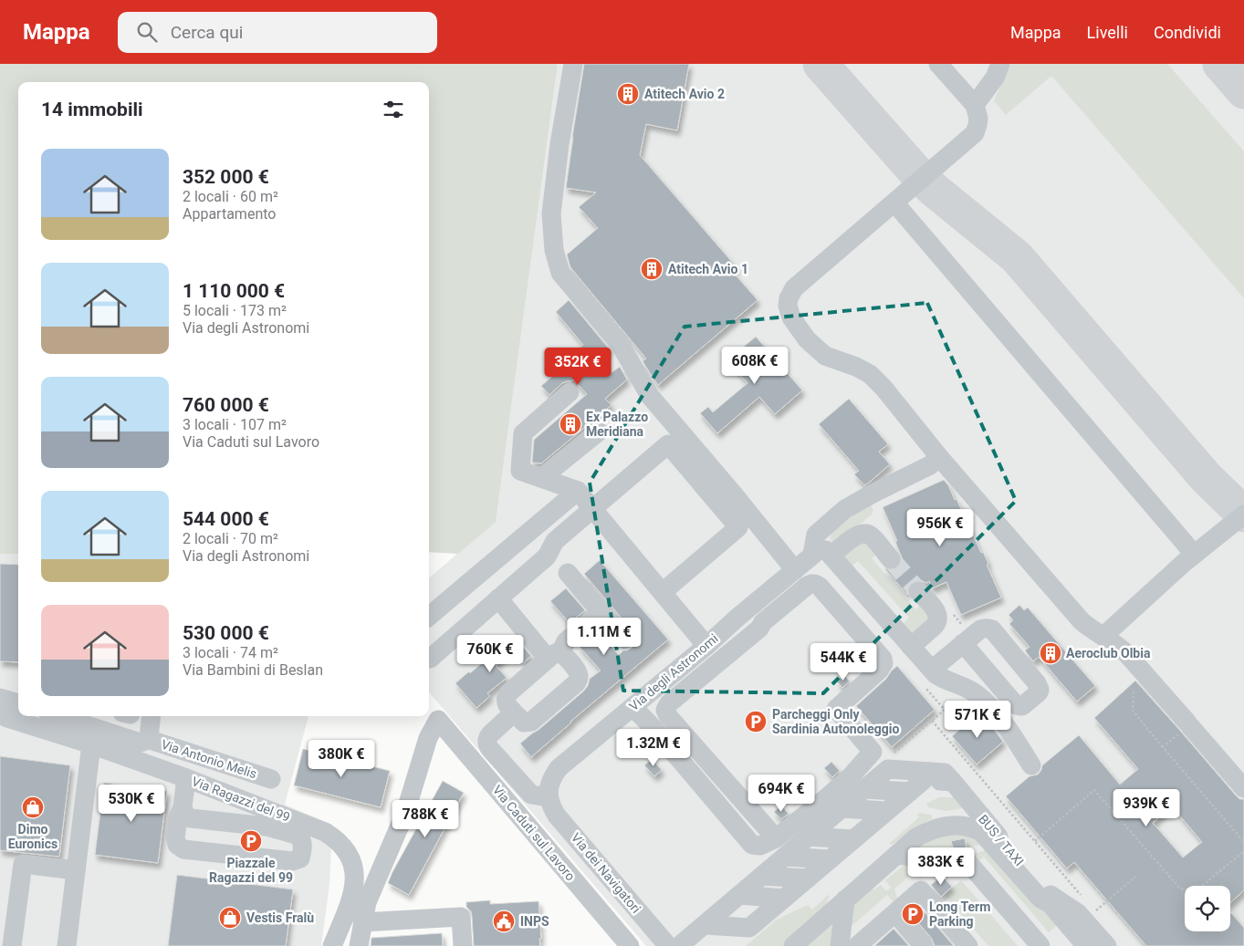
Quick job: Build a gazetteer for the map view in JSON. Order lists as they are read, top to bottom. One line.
{"streets":{"street":["Via degli Astronomi","Via Antonio Melis","Via Ragazzi del 99","Via Caduti sul Lavoro","BUS / TAXI","Via dei Navigatori"]},"crossings":[["Via degli Astronomi","Via dei Navigatori"]],"places":{"building":["Atitech Avio 2","Atitech Avio 1","Ex Palazzo Meridiana","Aeroclub Olbia"],"parking":["Parcheggi Only Sardinia Autonoleggio","Piazzale Ragazzi del 99","Long Term Parking"],"shop":["Dimo Euronics","Vestis Fralù"],"public building":["INPS"]},"page":{"header":"Mappa","search":"Cerca qui","nav":["Mappa","Livelli","Condividi"],"heading":"14 immobili","list":[{"name":"352 000 €","note":"2 locali · 60 m² · Appartamento"},{"name":"1 110 000 €","note":"5 locali · 173 m² · Via degli Astronomi"},{"name":"760 000 €","note":"3 locali · 107 m² · Via Caduti sul Lavoro"},{"name":"544 000 €","note":"2 locali · 70 m² · Via degli Astronomi"},{"name":"530 000 €","note":"3 locali · 74 m² · Via Bambini di Beslan"}],"price":["608K €","352K €","956K €","1.11M €","760K €","544K €","571K €","1.32M €","380K €","694K €","530K €","939K €","788K €","383K €"]}}
